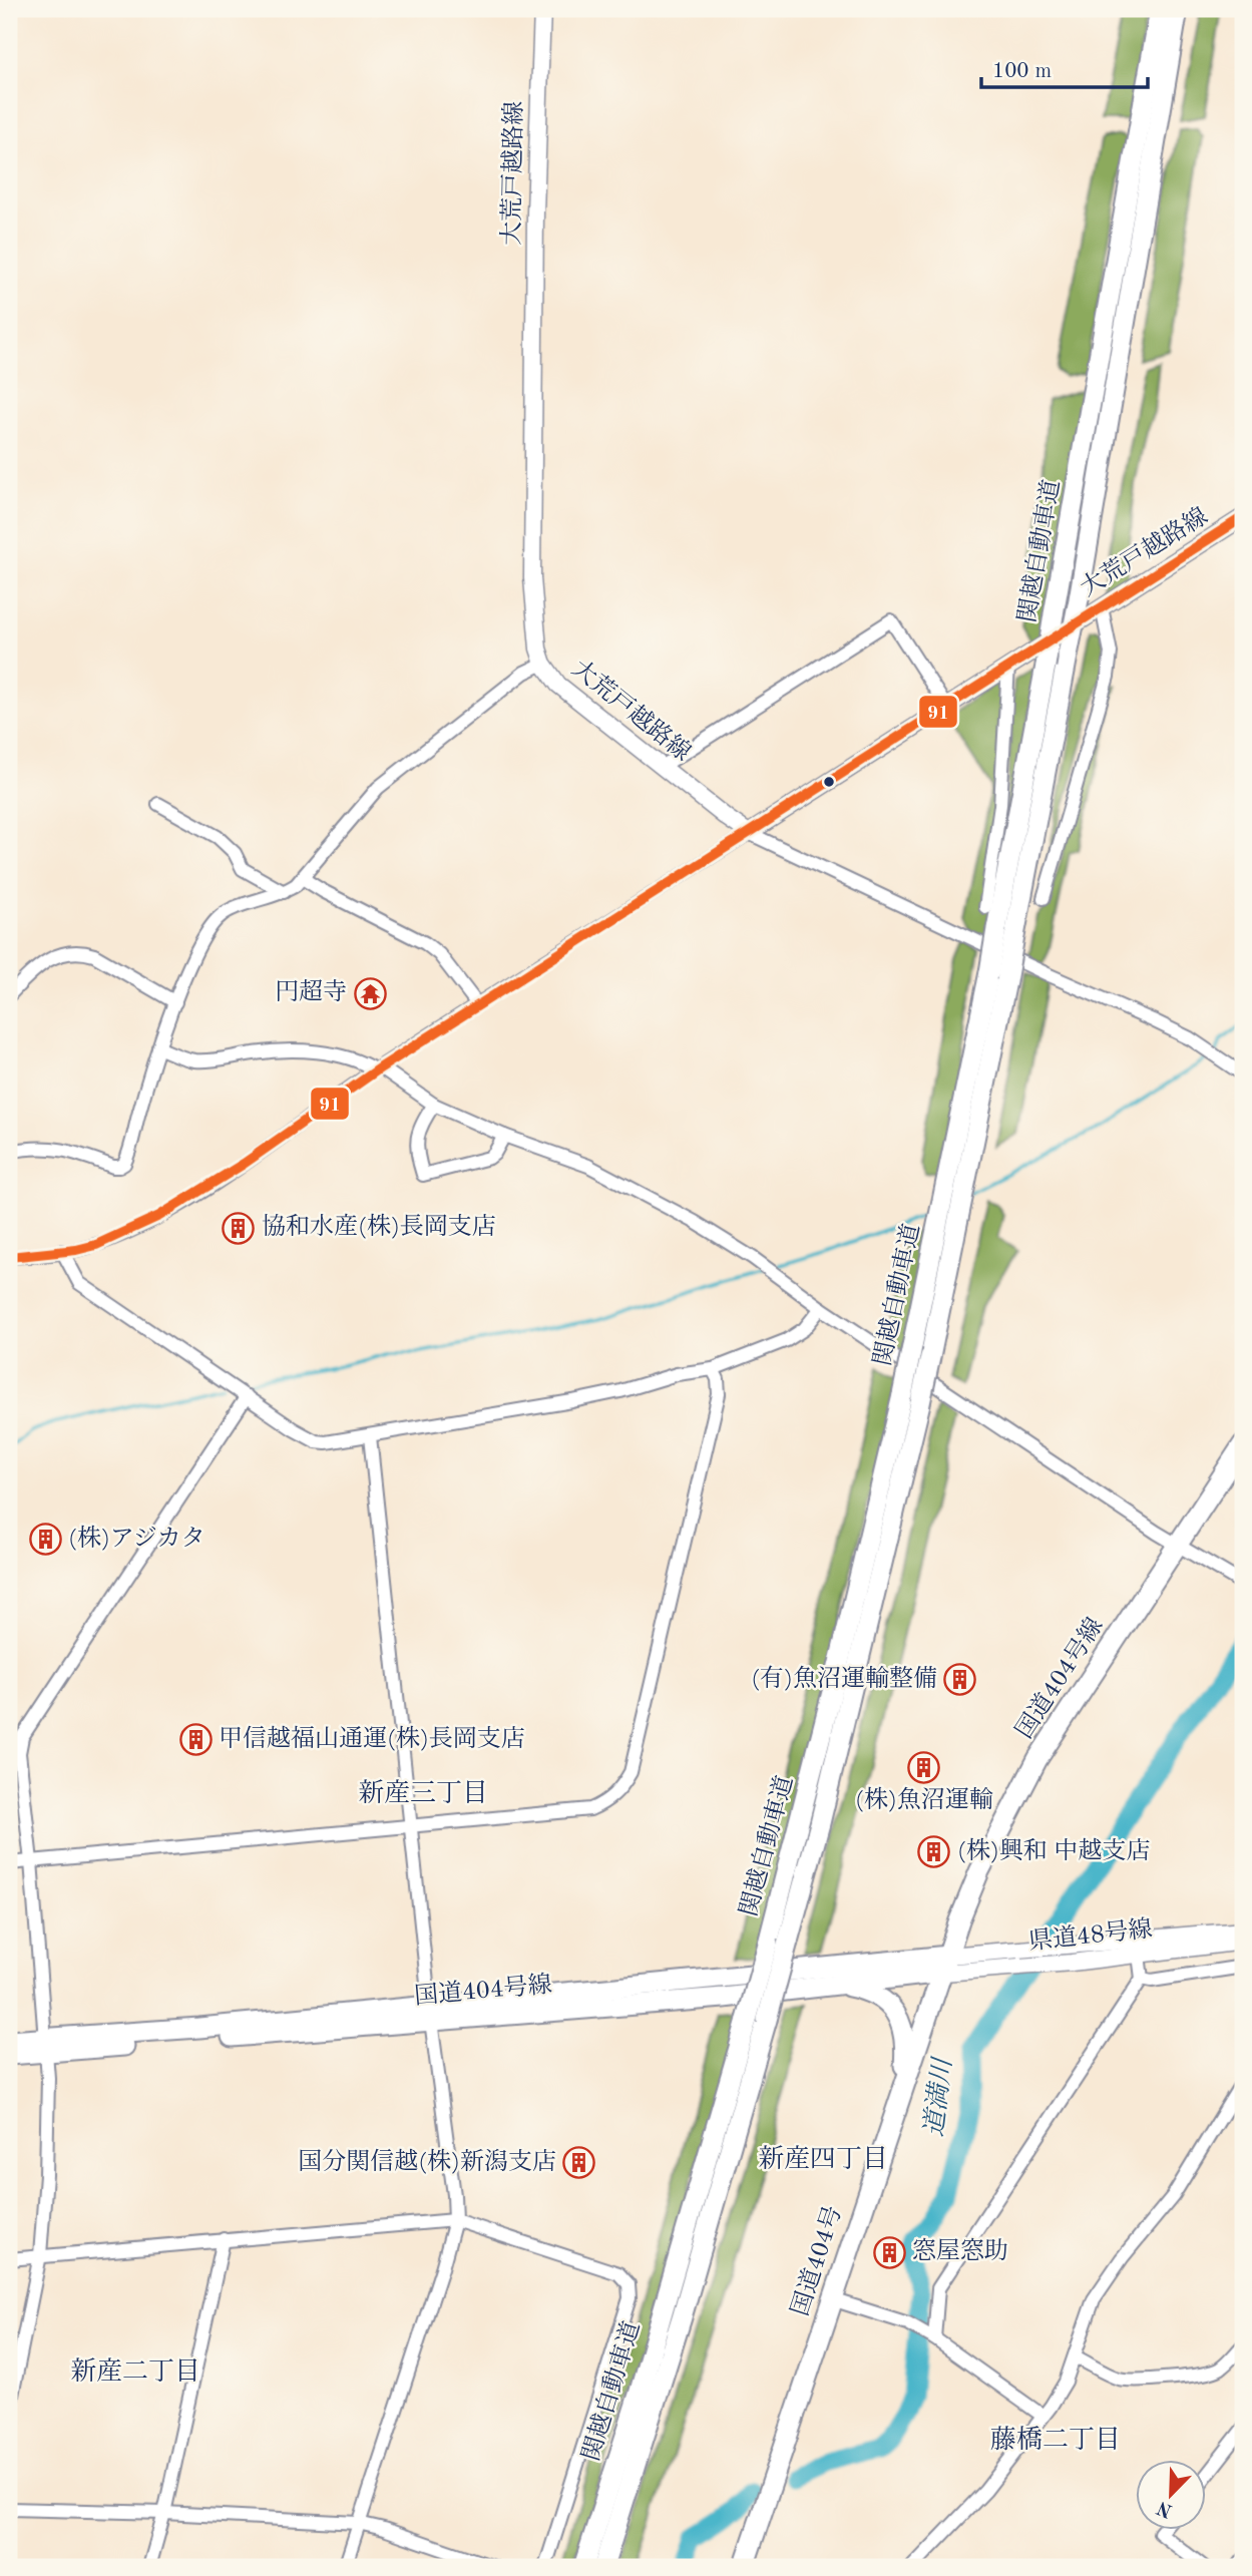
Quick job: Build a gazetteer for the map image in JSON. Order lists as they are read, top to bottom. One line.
{"streets":{"highway":["関越自動車道","国道404号線","国道404号"],"main road":["大荒戸越路線","県道48号線"]},"crossings":[["国道404号線","県道48号線"],["国道404号線","国道404号"],["県道48号線","国道404号"]],"districts":["新産三丁目","新産四丁目","新産二丁目","藤橋二丁目"],"water":["道満川"],"places":{"temple":["円超寺"],"building":["協和水産(株)長岡支店","(株)アジカタ","(有)魚沼運輸整備","甲信越福山通運(株)長岡支店","(株)魚沼運輸","(株)興和 中越支店","国分関信越(株)新潟支店","窓屋窓助"]},"lines":["transit line 91"],"scale_bar":"100 m","north":"bottom left"}
